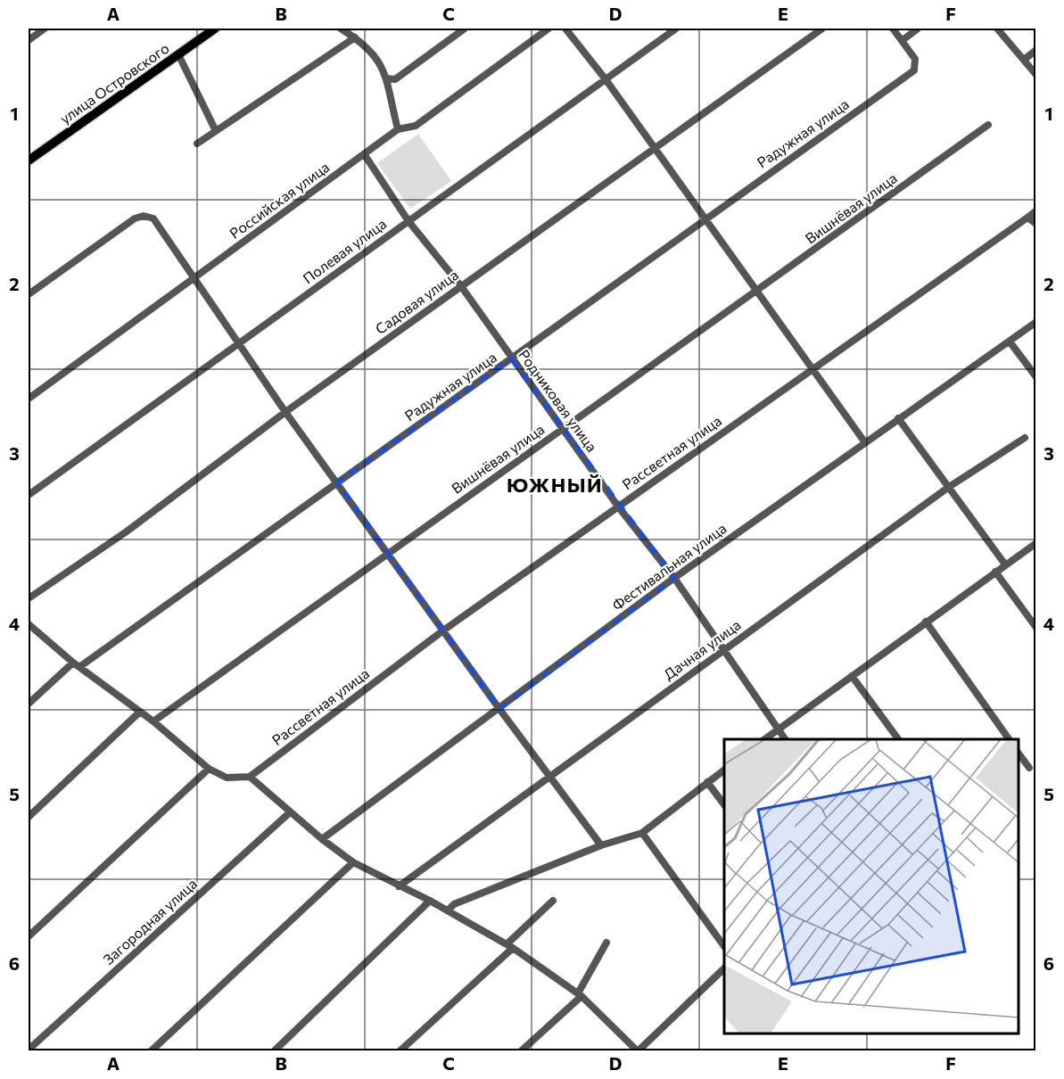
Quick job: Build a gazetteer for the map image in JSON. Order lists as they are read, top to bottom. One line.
{"streets":{"main road":["улица Островского"],"street":["Радужная улица","Российская улица","Вишнёвая улица","Полевая улица","Садовая улица","Родниковая улица","Рассветная улица","Фестивальная улица","Дачная улица","Загородная улица"]},"crossings":[["Радужная улица","Родниковая улица"],["Российская улица","Родниковая улица"],["Вишнёвая улица","Родниковая улица"],["Полевая улица","Родниковая улица"],["Садовая улица","Родниковая улица"],["Родниковая улица","Рассветная улица"],["Родниковая улица","Фестивальная улица"],["Родниковая улица","Дачная улица"]],"districts":["ЮЖНЫЙ"],"grid":{"columns":["A","B","C","D","E","F"],"rows":["1","2","3","4","5","6"]}}
